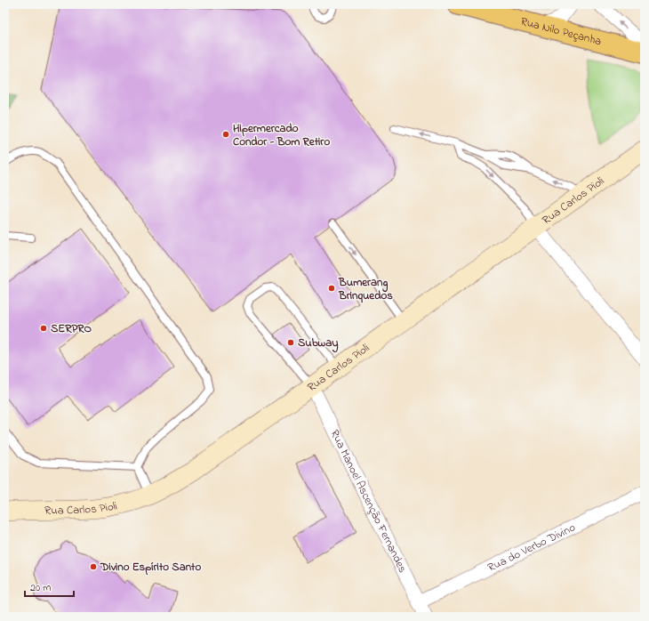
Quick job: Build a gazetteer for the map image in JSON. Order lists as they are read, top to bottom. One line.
{"streets":{"main road":["Rua Nilo Peçanha","Rua Carlos Pioli"],"street":["Rua Manoel Ascenção Fernandes","Rua do Verbo Divino"]},"crossings":[["Rua Carlos Pioli","Rua Manoel Ascenção Fernandes"],["Rua Manoel Ascenção Fernandes","Rua do Verbo Divino"]],"places":["Hipermercado Condor - Bom Retiro","Bumerang Brinquedos","SERPRO","Subway","Divino Espírito Santo"],"scale_bar":"20 m"}
